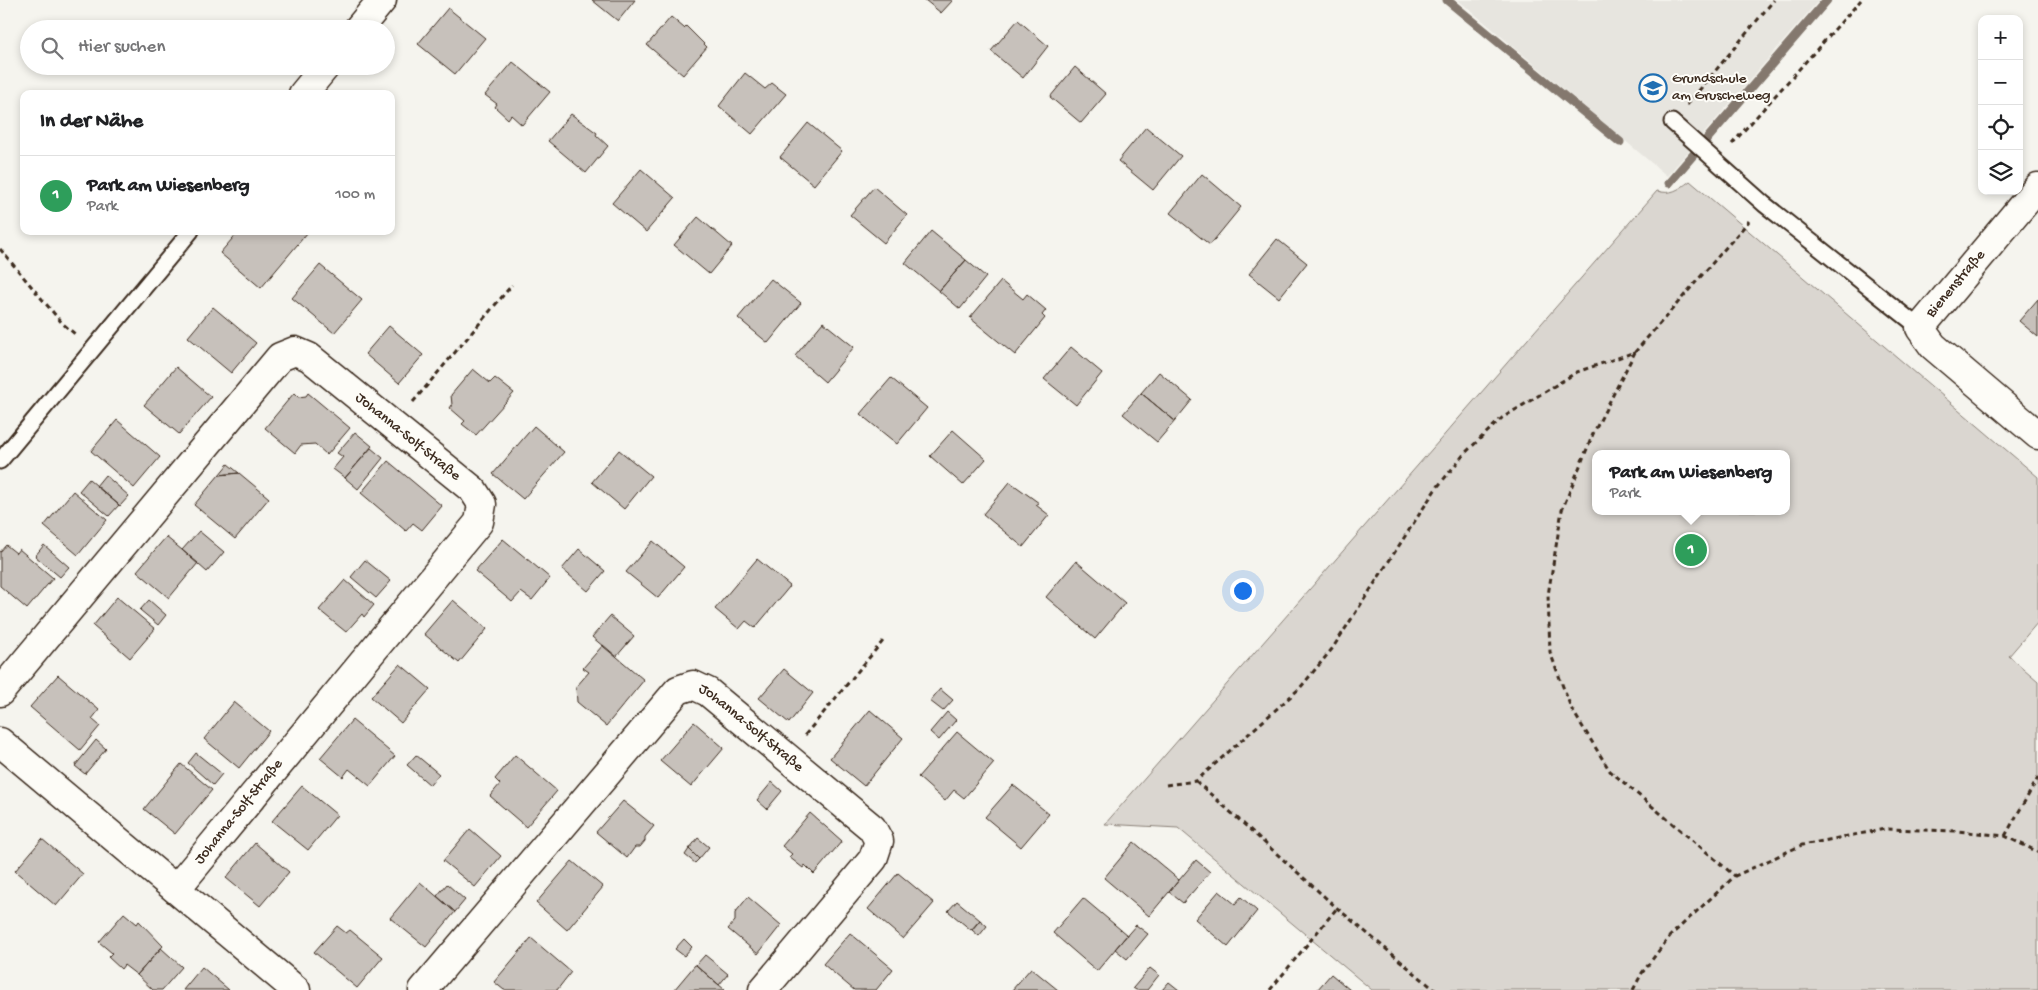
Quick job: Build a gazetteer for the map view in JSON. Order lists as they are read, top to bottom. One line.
{"streets":{"street":["Bienenstraße","Johanna-Solf-Straße"]},"places":{"school or university":["Grundschule am Gruscheweg"]},"page":{"map_buttons":["+","−"],"search":"Hier suchen","heading":"In der Nähe","list":[{"mark":"1","name":"Park am Wiesenberg","note":"Park","value":"100 m"}],"popup":["Park am Wiesenberg","Park"],"pins":"1"}}
